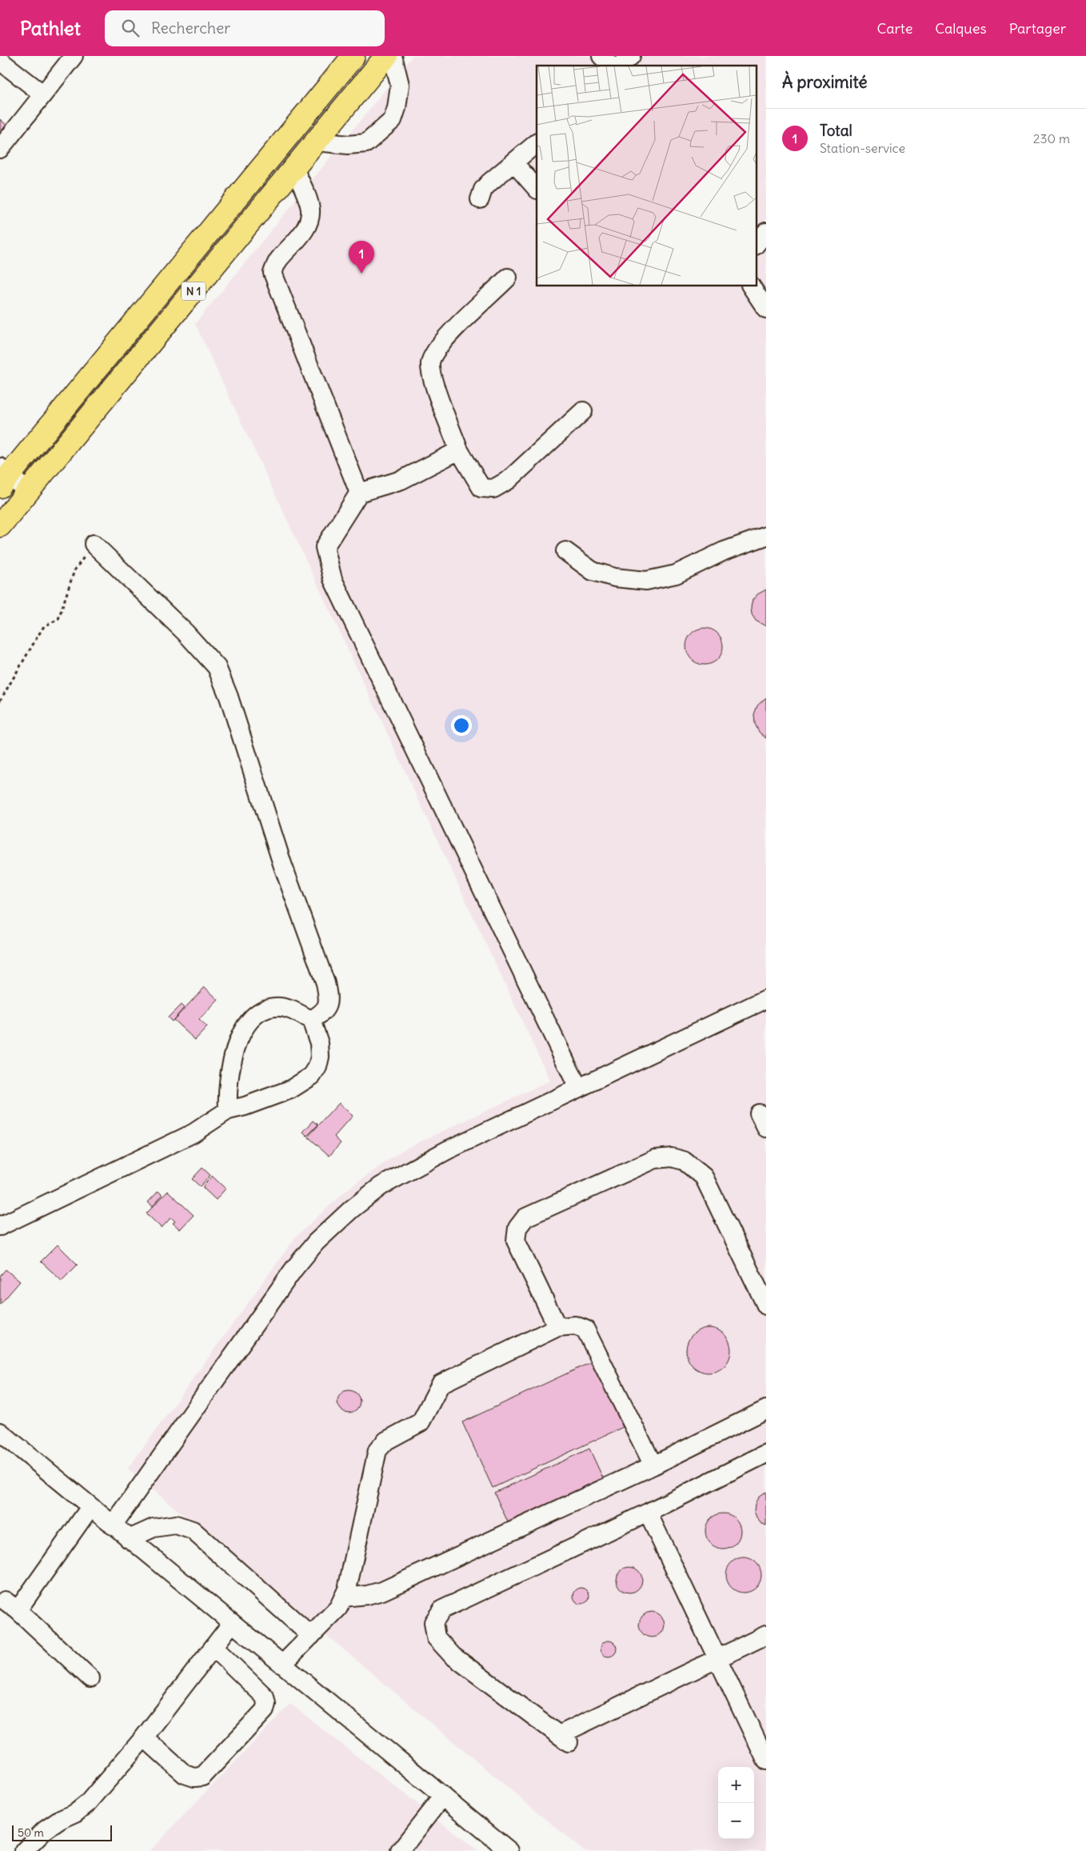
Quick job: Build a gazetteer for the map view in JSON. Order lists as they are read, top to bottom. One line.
{"streets":{"highway":["N 1"]},"scale_bar":"50 m","page":{"header":"Pathlet","search":"Rechercher","nav":["Carte","Calques","Partager"],"heading":"À proximité","list":[{"mark":"1","name":"Total","note":"Station-service","value":"230 m"}],"pins":"1","map_buttons":["+","−"],"scale":"50 m"}}
